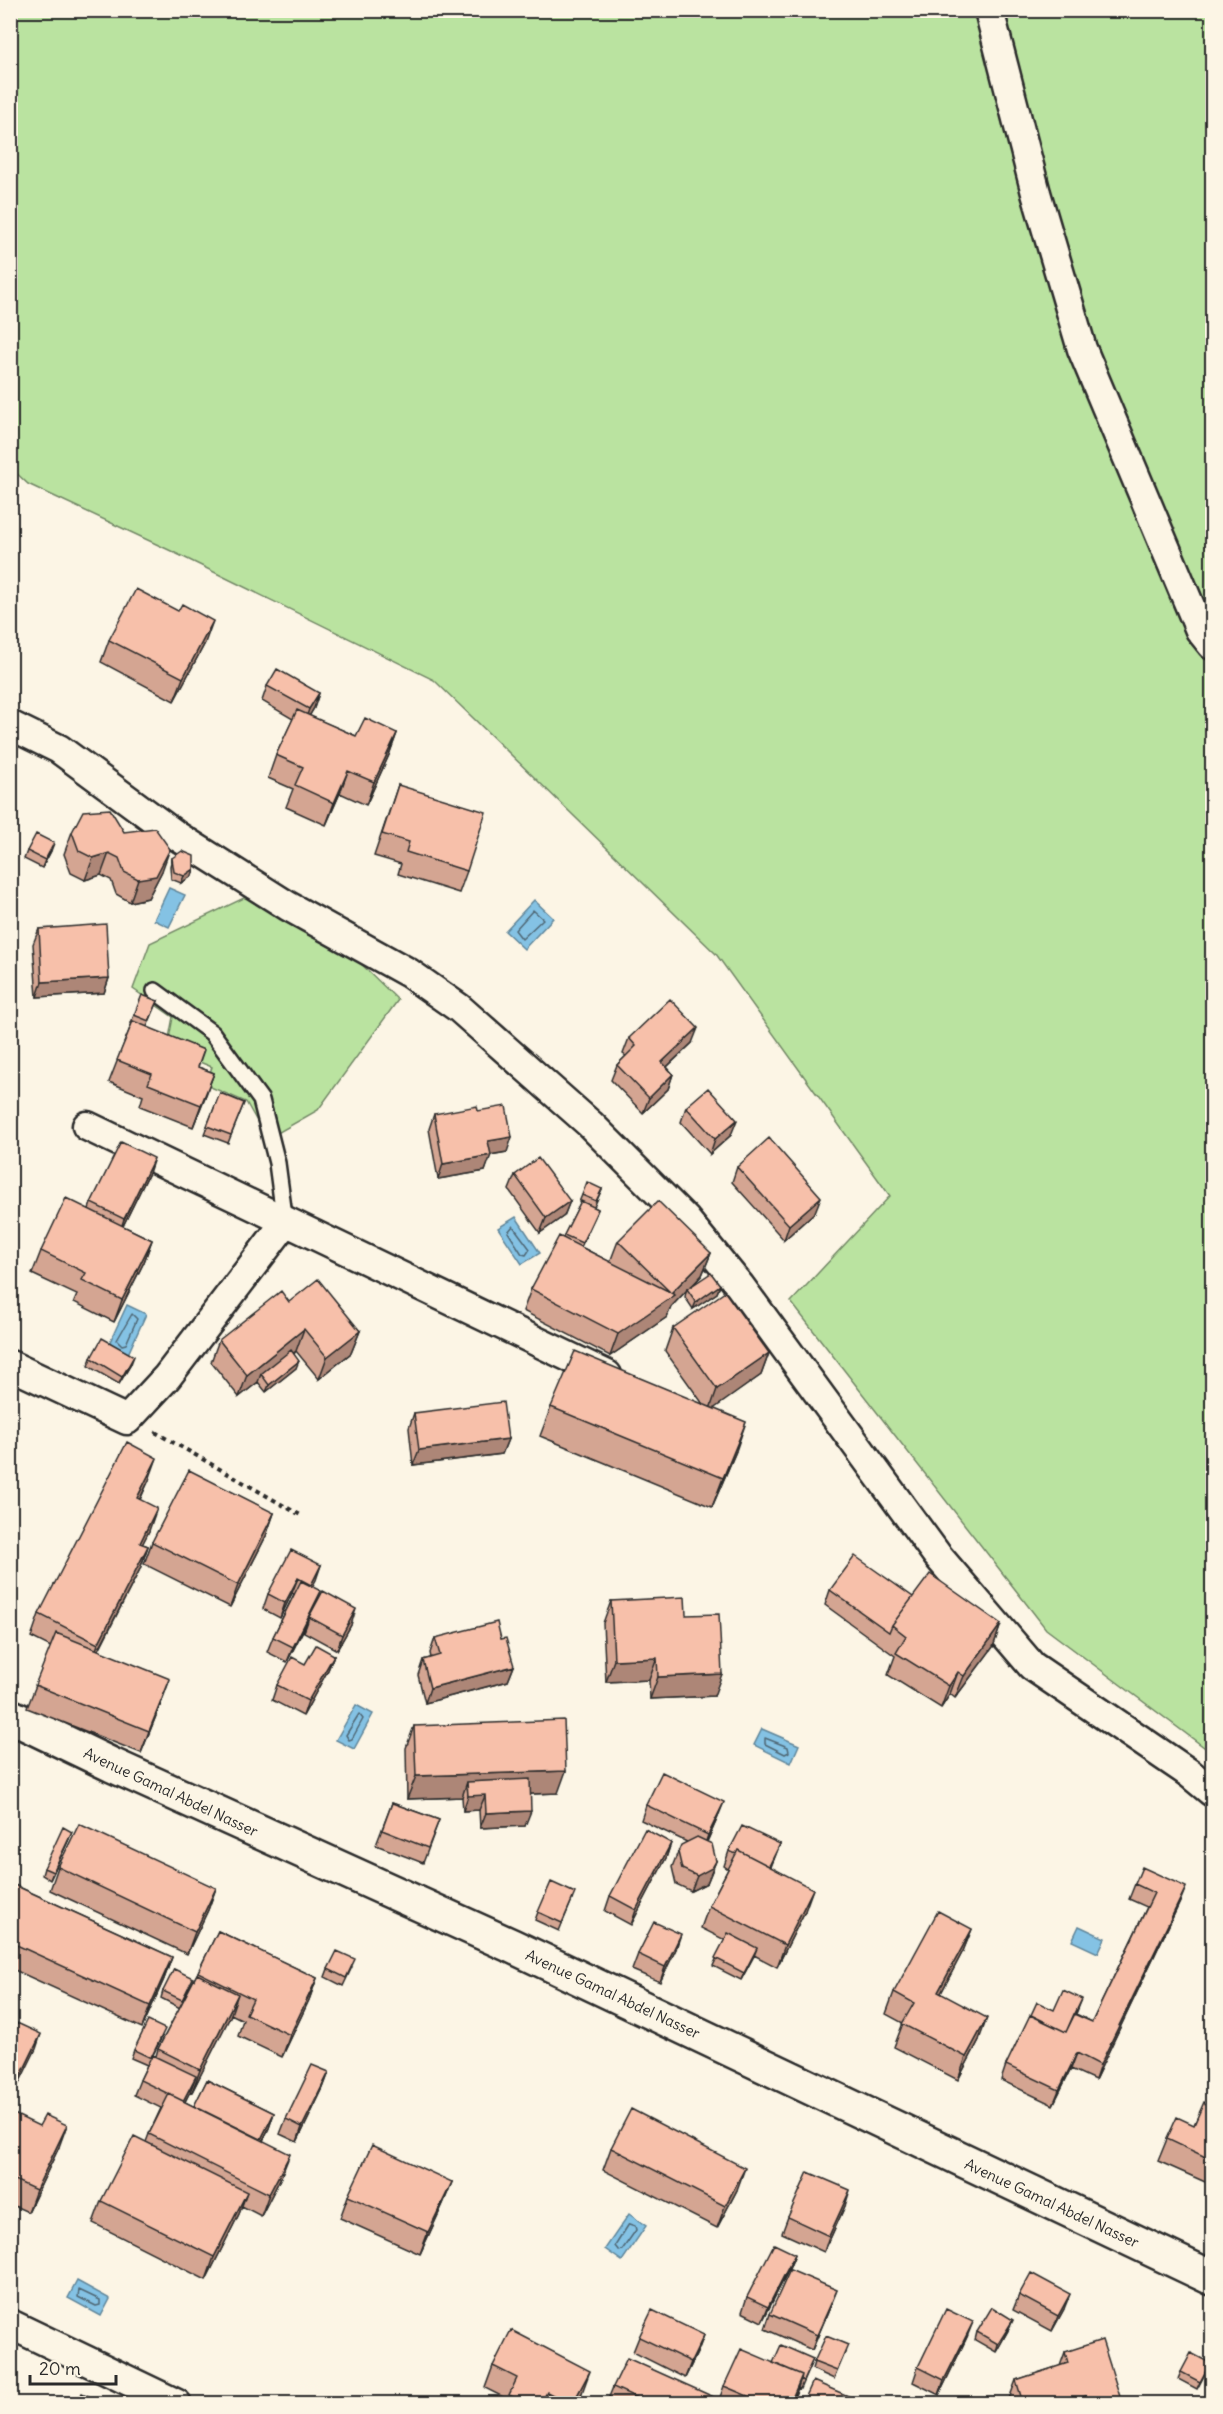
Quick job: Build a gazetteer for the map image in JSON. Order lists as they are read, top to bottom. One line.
{"streets":{"street":["Avenue Gamal Abdel Nasser"]},"scale_bar":"20 m"}
